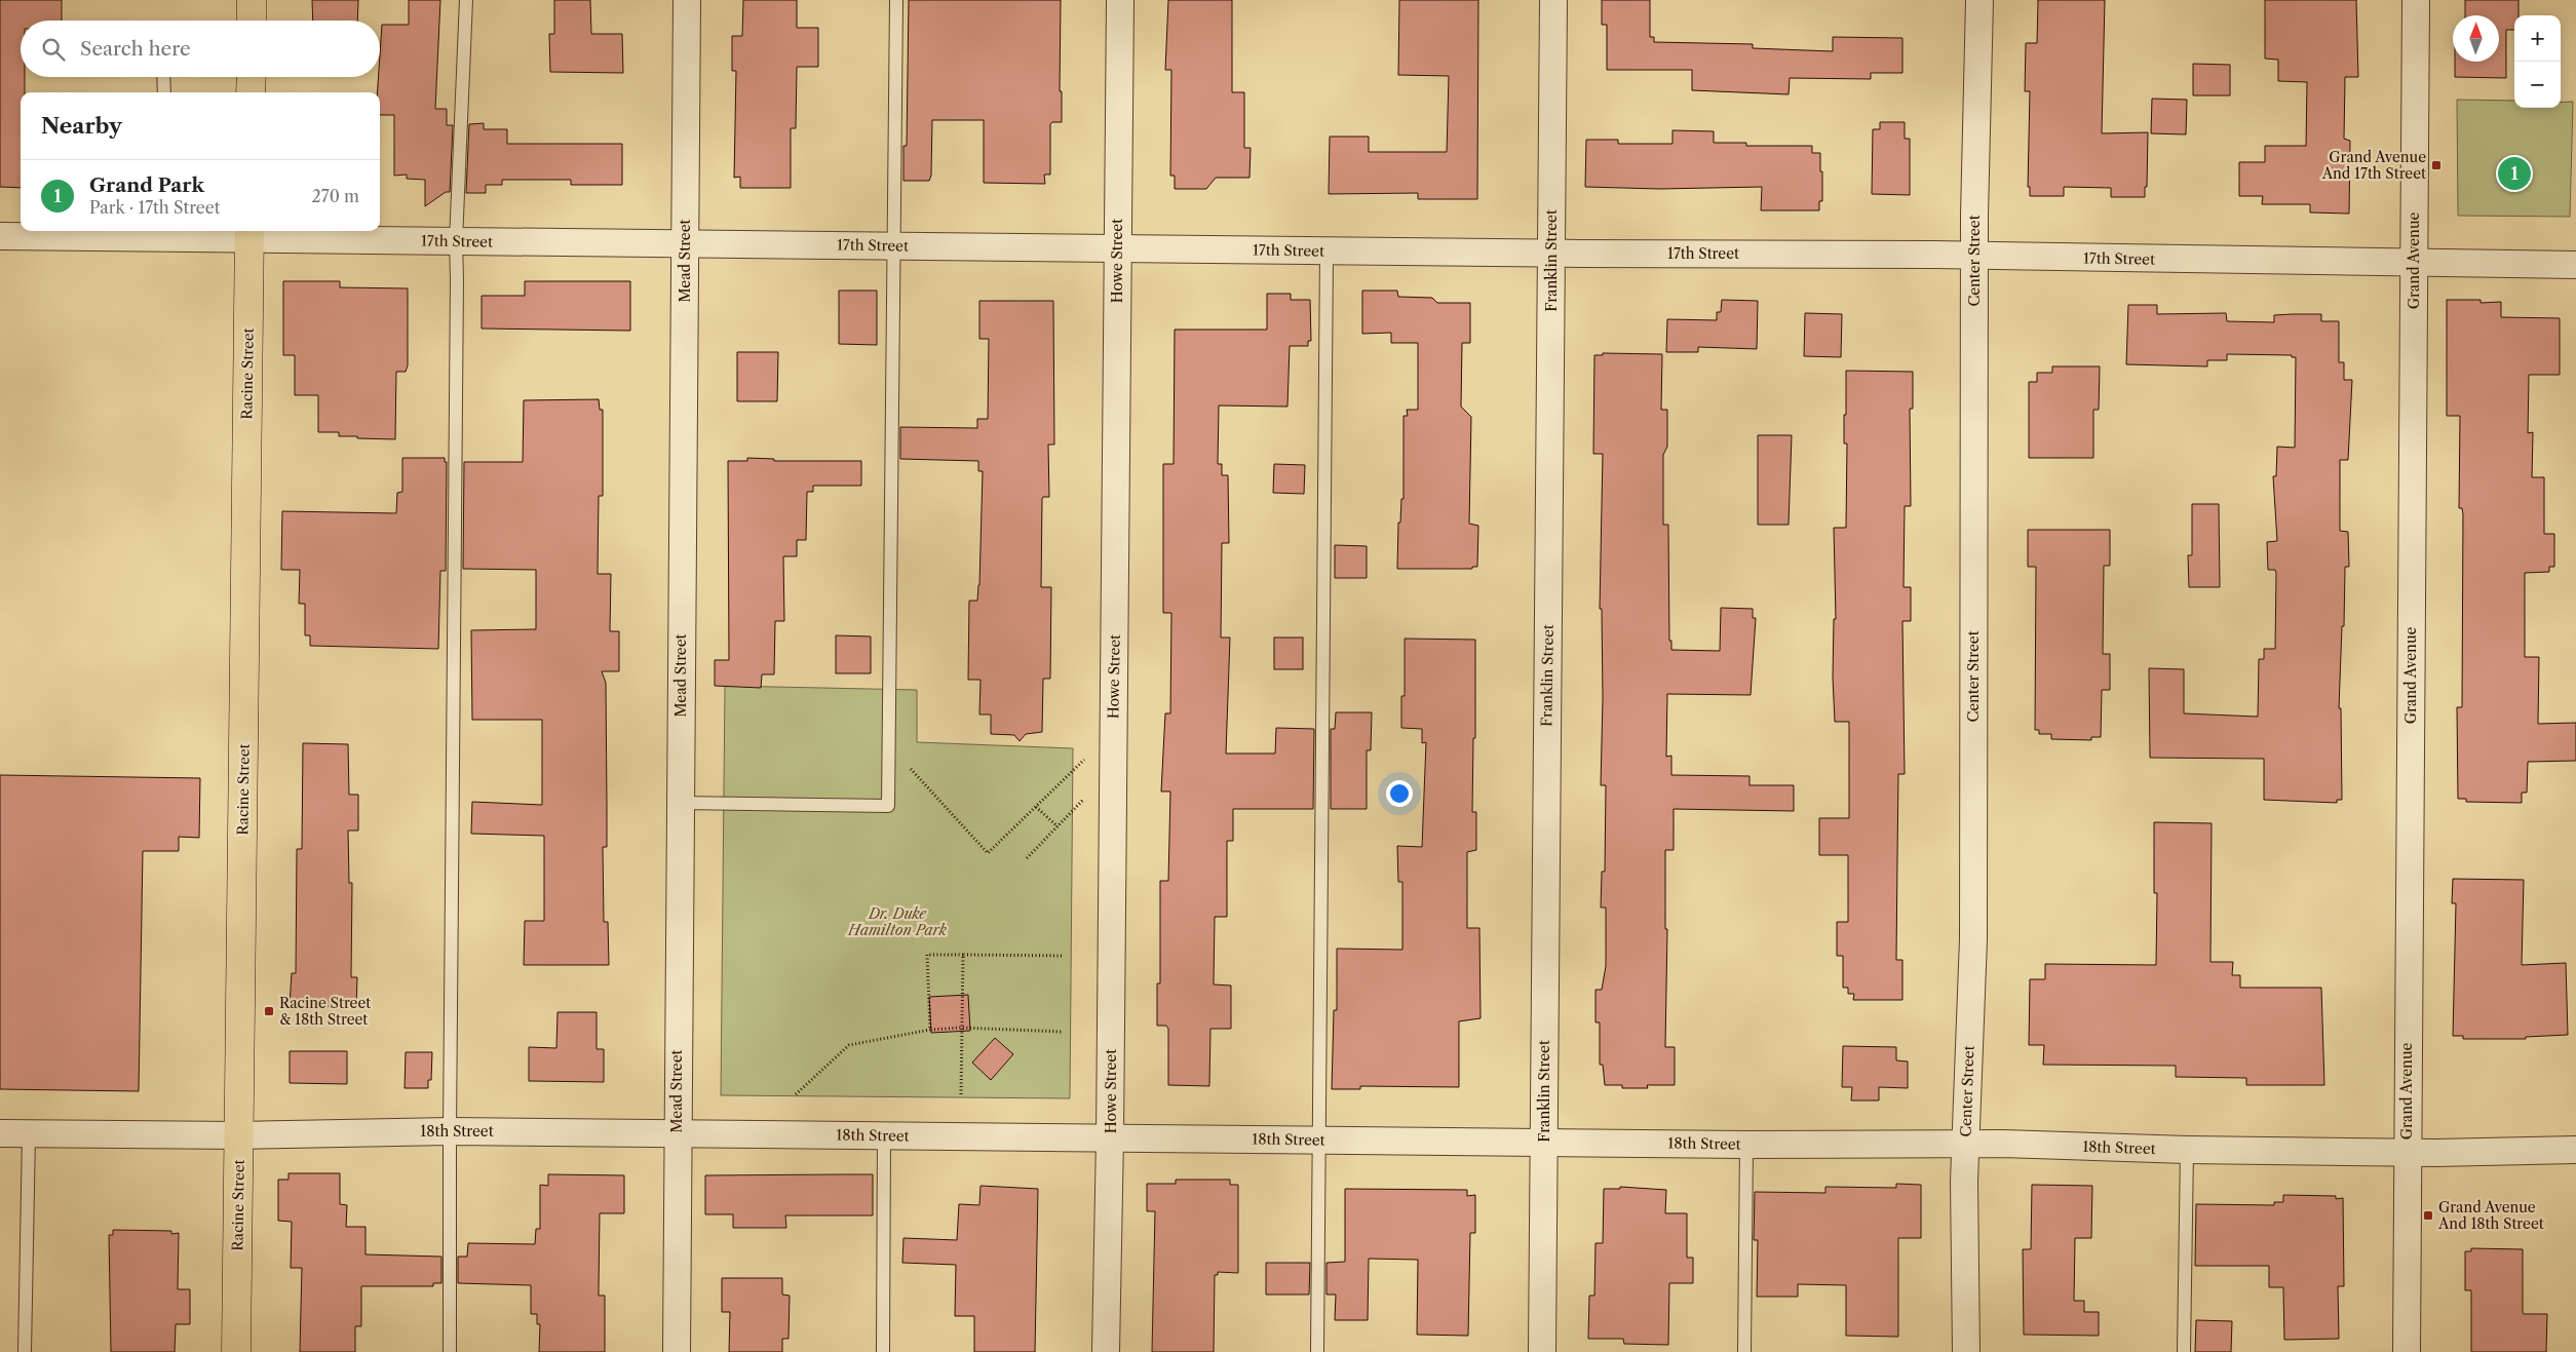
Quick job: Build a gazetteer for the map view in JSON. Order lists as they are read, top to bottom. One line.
{"streets":{"main road":["Racine Street"],"street":["17th Street","Mead Street","Howe Street","Franklin Street","Center Street","Grand Avenue","18th Street"]},"crossings":[["17th Street","Mead Street"],["17th Street","Howe Street"],["17th Street","Franklin Street"],["17th Street","Center Street"],["17th Street","Grand Avenue"],["17th Street","Racine Street"],["Mead Street","18th Street"],["Howe Street","18th Street"],["Franklin Street","18th Street"],["Center Street","18th Street"],["Grand Avenue","18th Street"],["Racine Street","18th Street"]],"parks":["Dr. Duke Hamilton Park"],"places":{"transit":["Grand Avenue And 17th Street","Racine Street & 18th Street","Grand Avenue And 18th Street"]},"north":"top","page":{"map_buttons":["+","−"],"search":"Search here","heading":"Nearby","pins":"1","list":[{"mark":"1","name":"Grand Park","note":"Park · 17th Street","value":"270 m"}]}}
